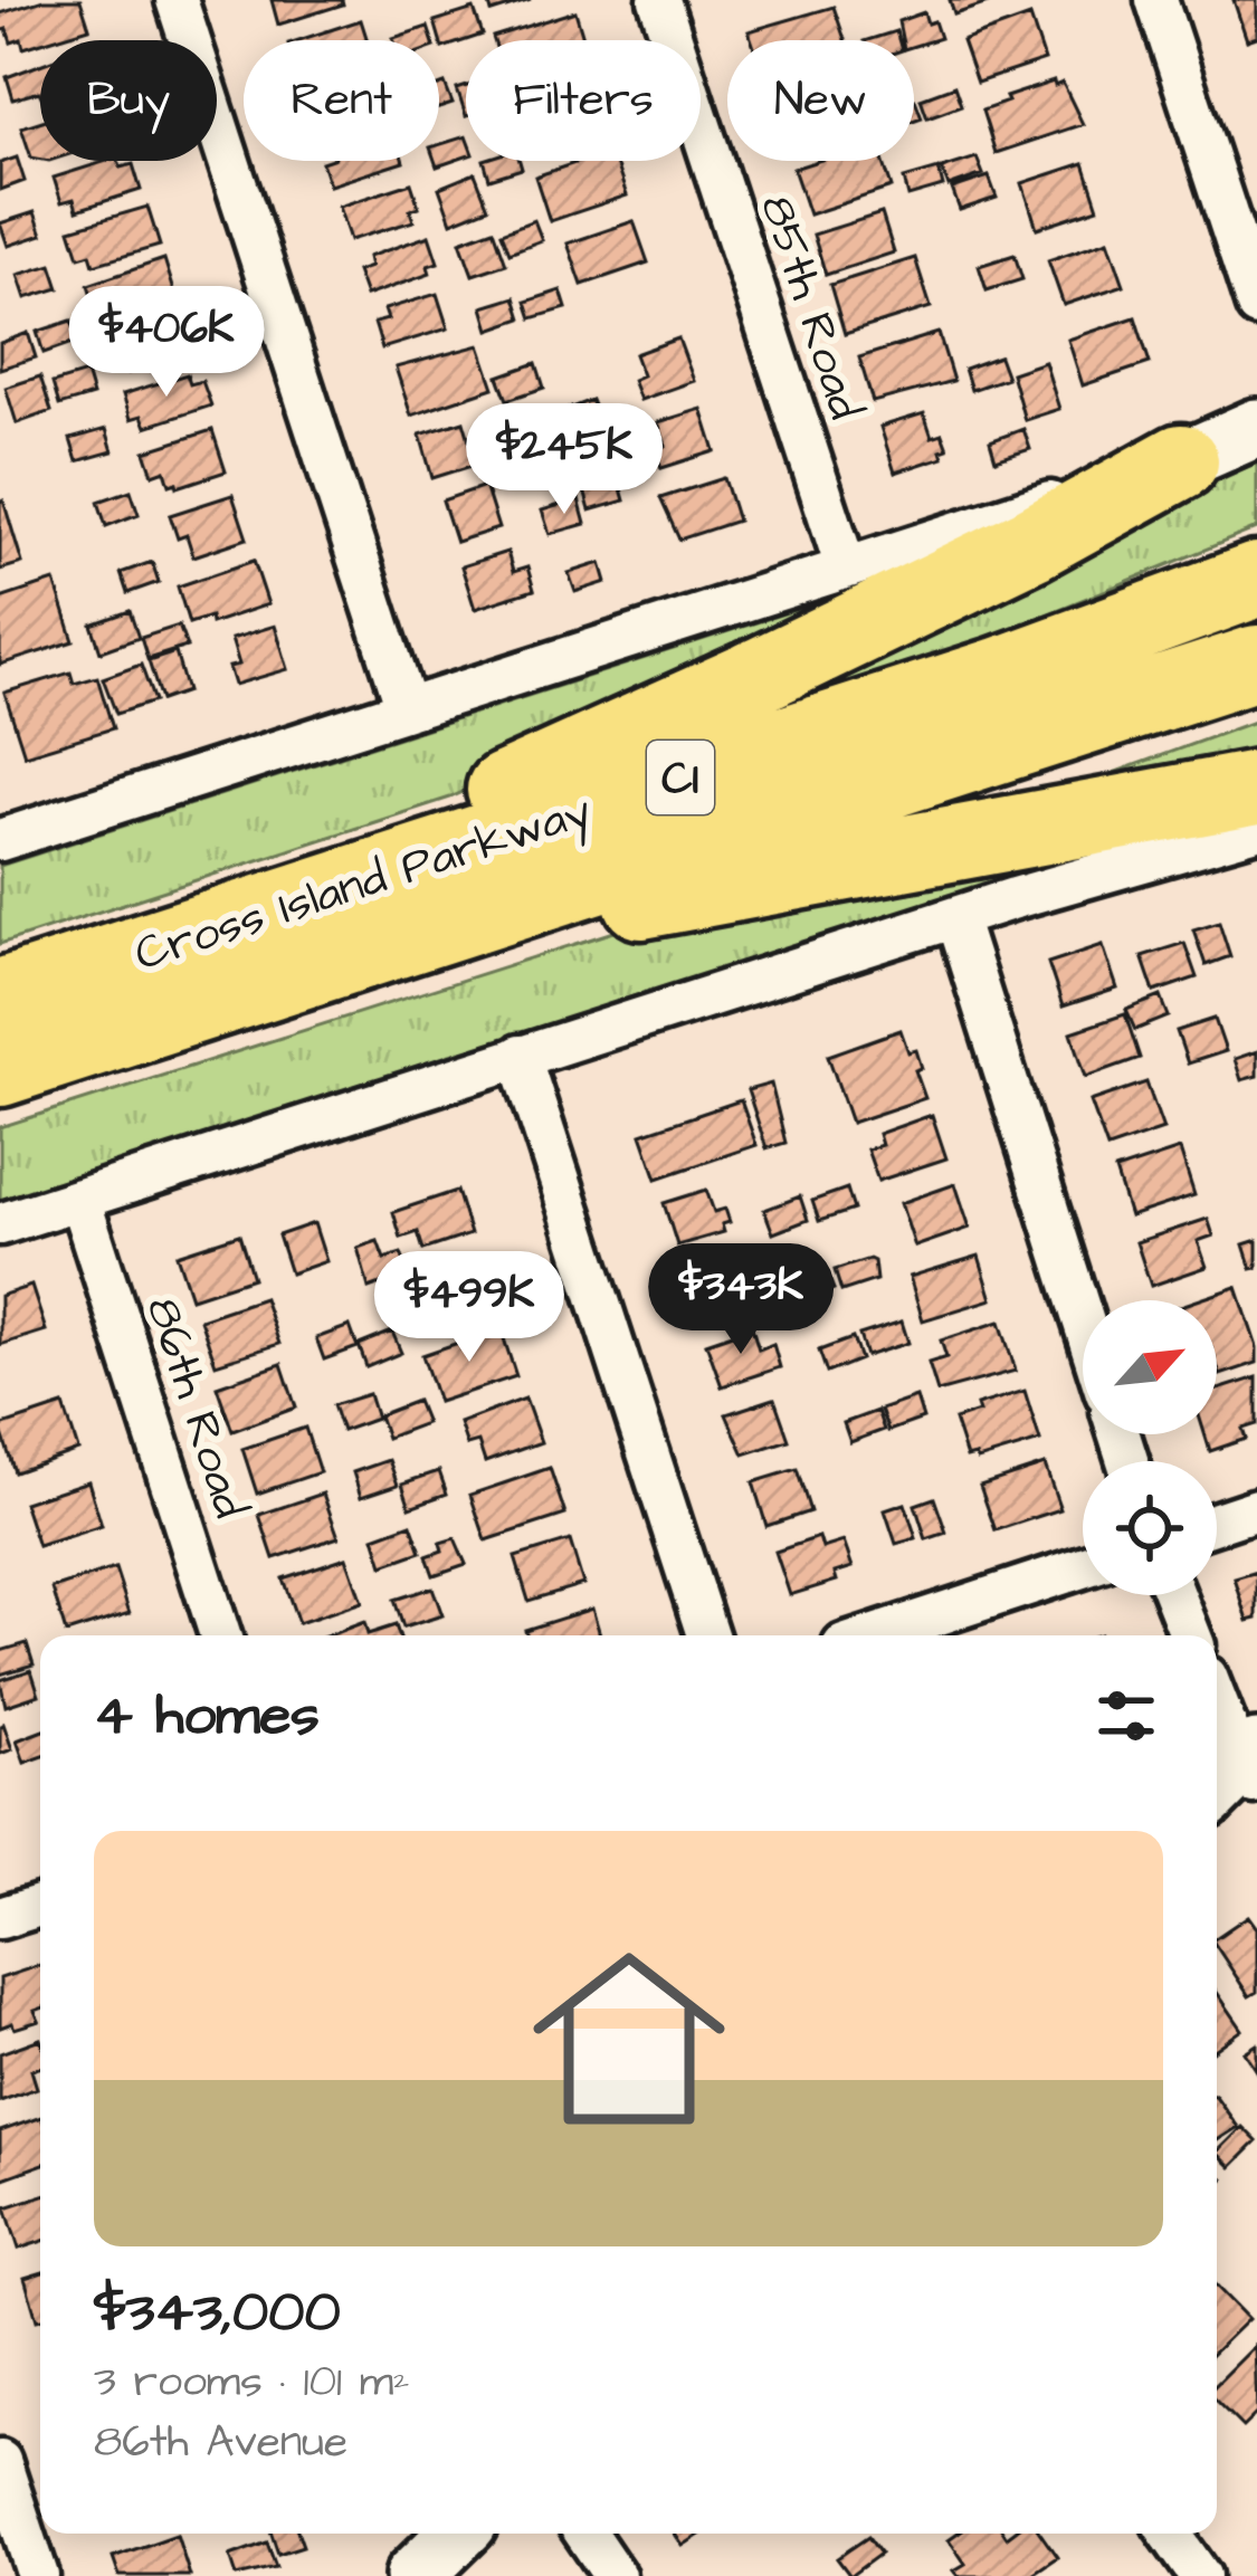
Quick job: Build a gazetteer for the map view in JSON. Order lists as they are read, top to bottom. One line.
{"streets":{"highway":["CI","Cross Island Parkway"],"street":["85th Road","86th Road"]},"north":"top right","page":{"chip":["Buy","Rent","Filters","New"],"price":["$406K","$245K","$343K","$499K"],"heading":"4 homes","list":[{"name":"$343,000","note":"3 rooms · 101 m² · 86th Avenue"}]}}
